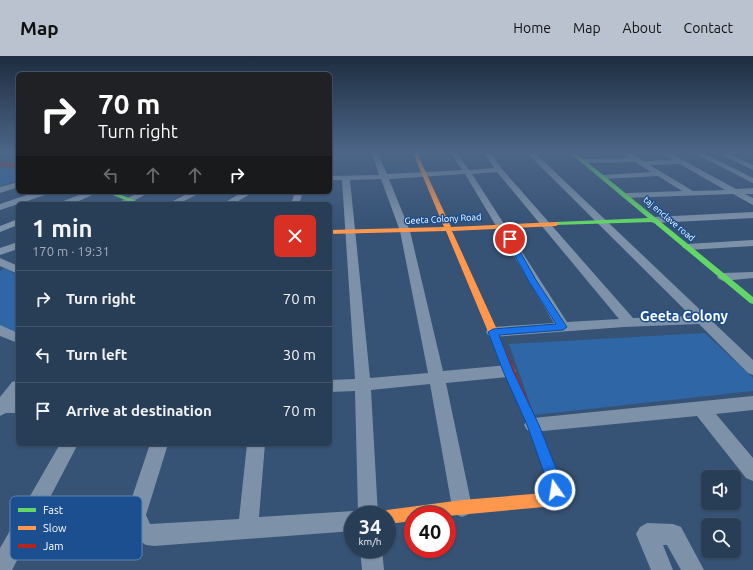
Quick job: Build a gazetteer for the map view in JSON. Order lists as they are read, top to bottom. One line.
{"streets":{"street":["Geeta Colony Road","taj enclave road"]},"crossings":[["Geeta Colony Road","taj enclave road"]],"districts":["Geeta Colony"],"legend":["Fast","Slow","Jam"],"page":{"header":"Map","nav":["Home","Map","About","Contact"],"turn":["70 m","Turn right"],"heading":["1 min","170 m · 19:31"],"list":[{"name":"Turn right","value":"70 m"},{"name":"Turn left","value":"30 m"},{"name":"Arrive at destination","value":"70 m"}],"speed":"34 km/h","limit":"40"}}
